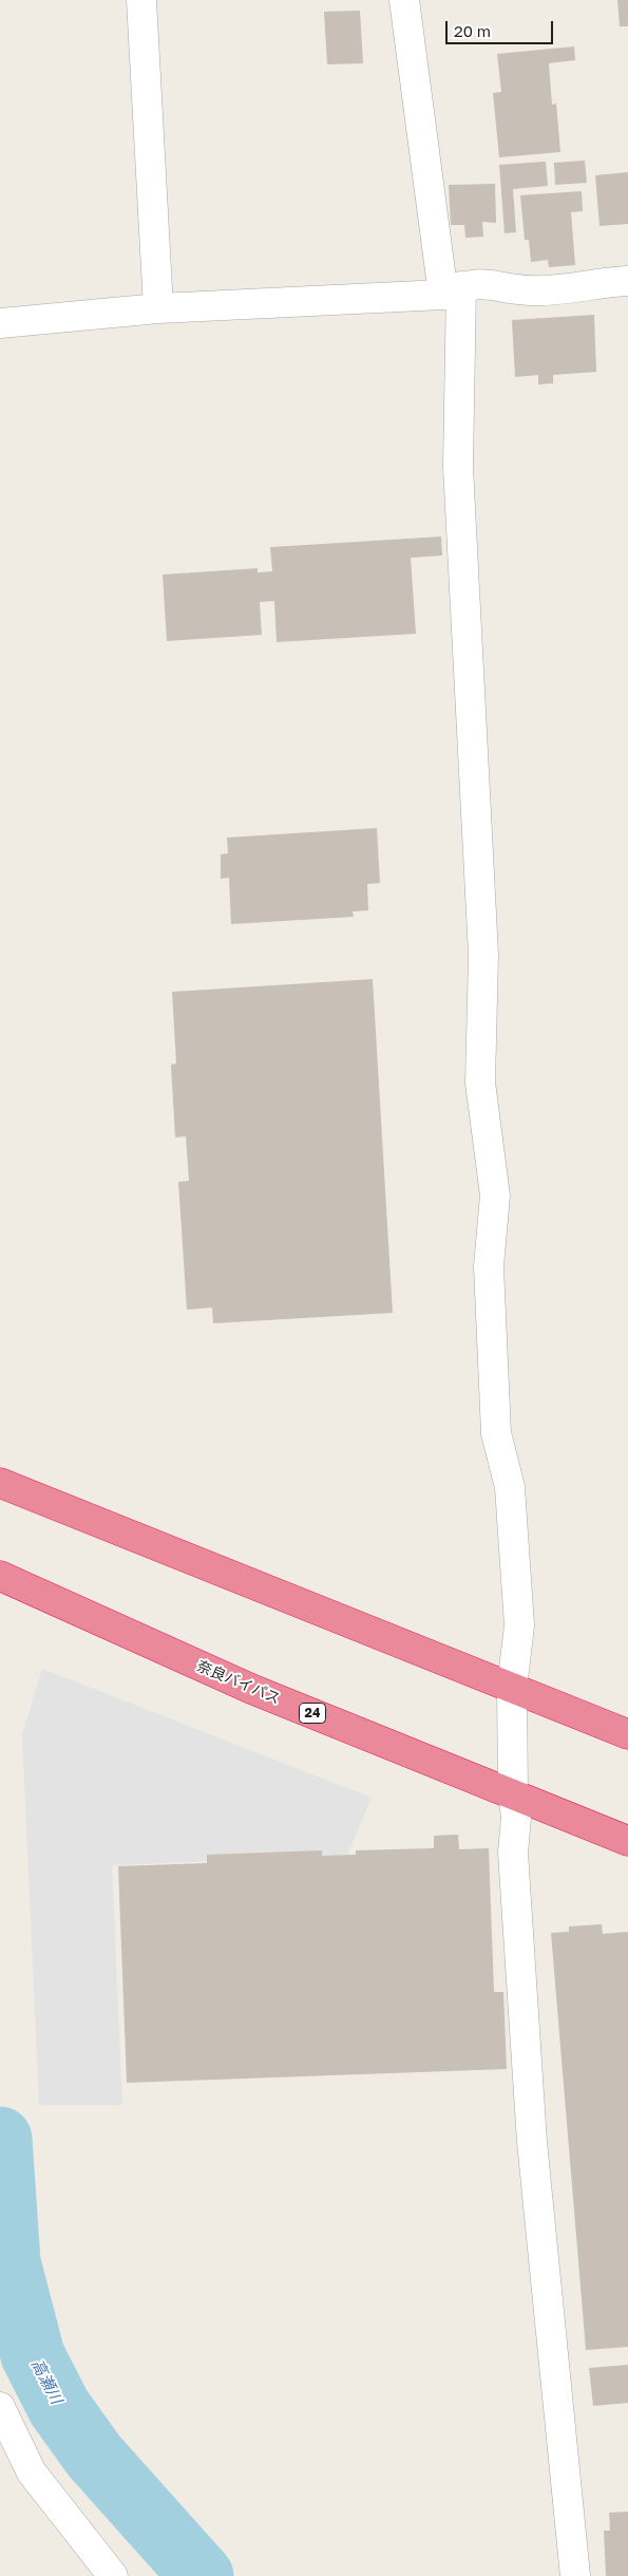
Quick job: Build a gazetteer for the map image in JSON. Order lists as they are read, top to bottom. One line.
{"streets":{"highway":["奈良バイパス","24"]},"water":["高瀬川"],"scale_bar":"20 m"}
